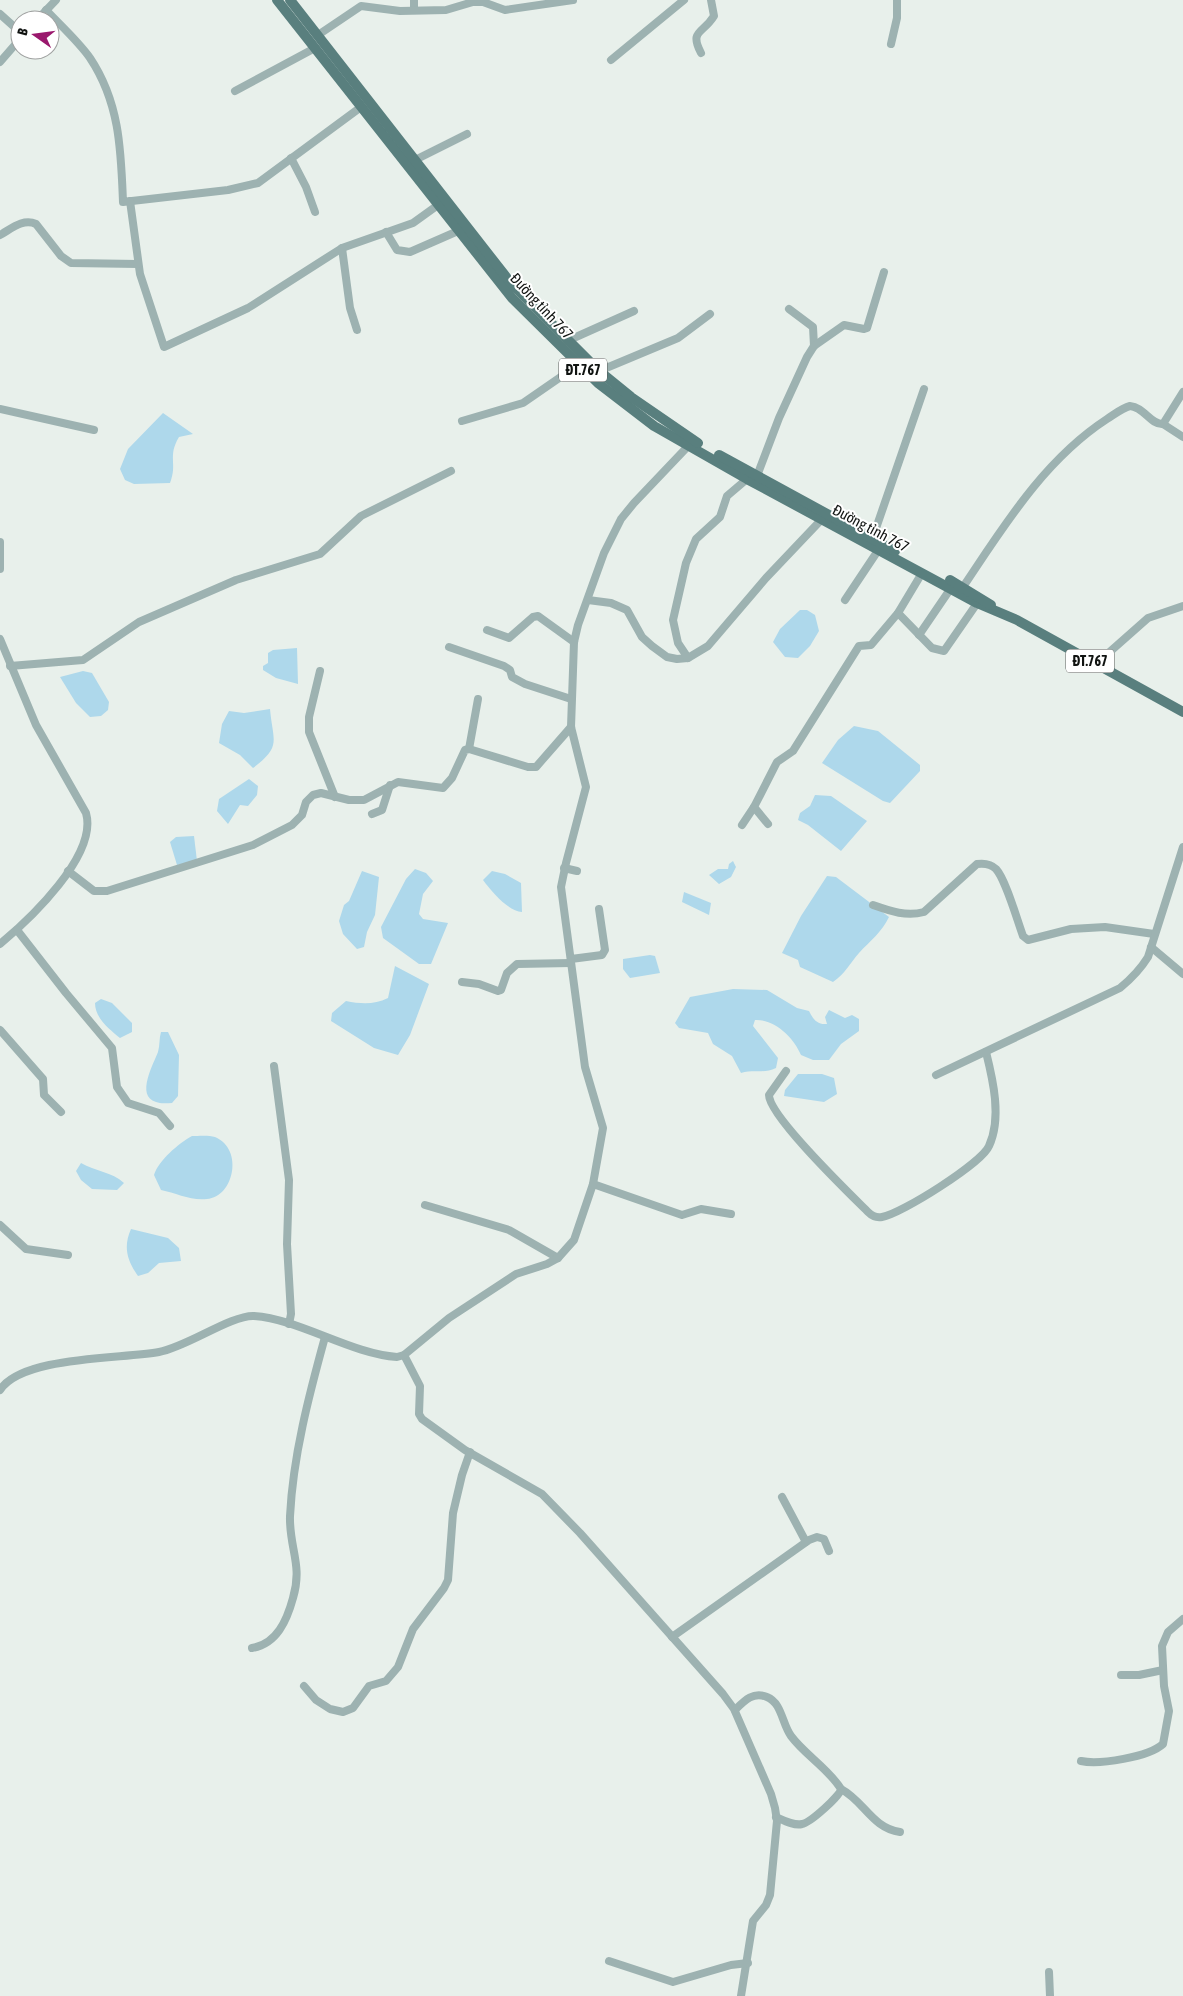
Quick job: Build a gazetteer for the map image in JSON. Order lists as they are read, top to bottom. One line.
{"streets":{"main road":["Đường tỉnh 767","ĐT.767"]},"north":"left"}
